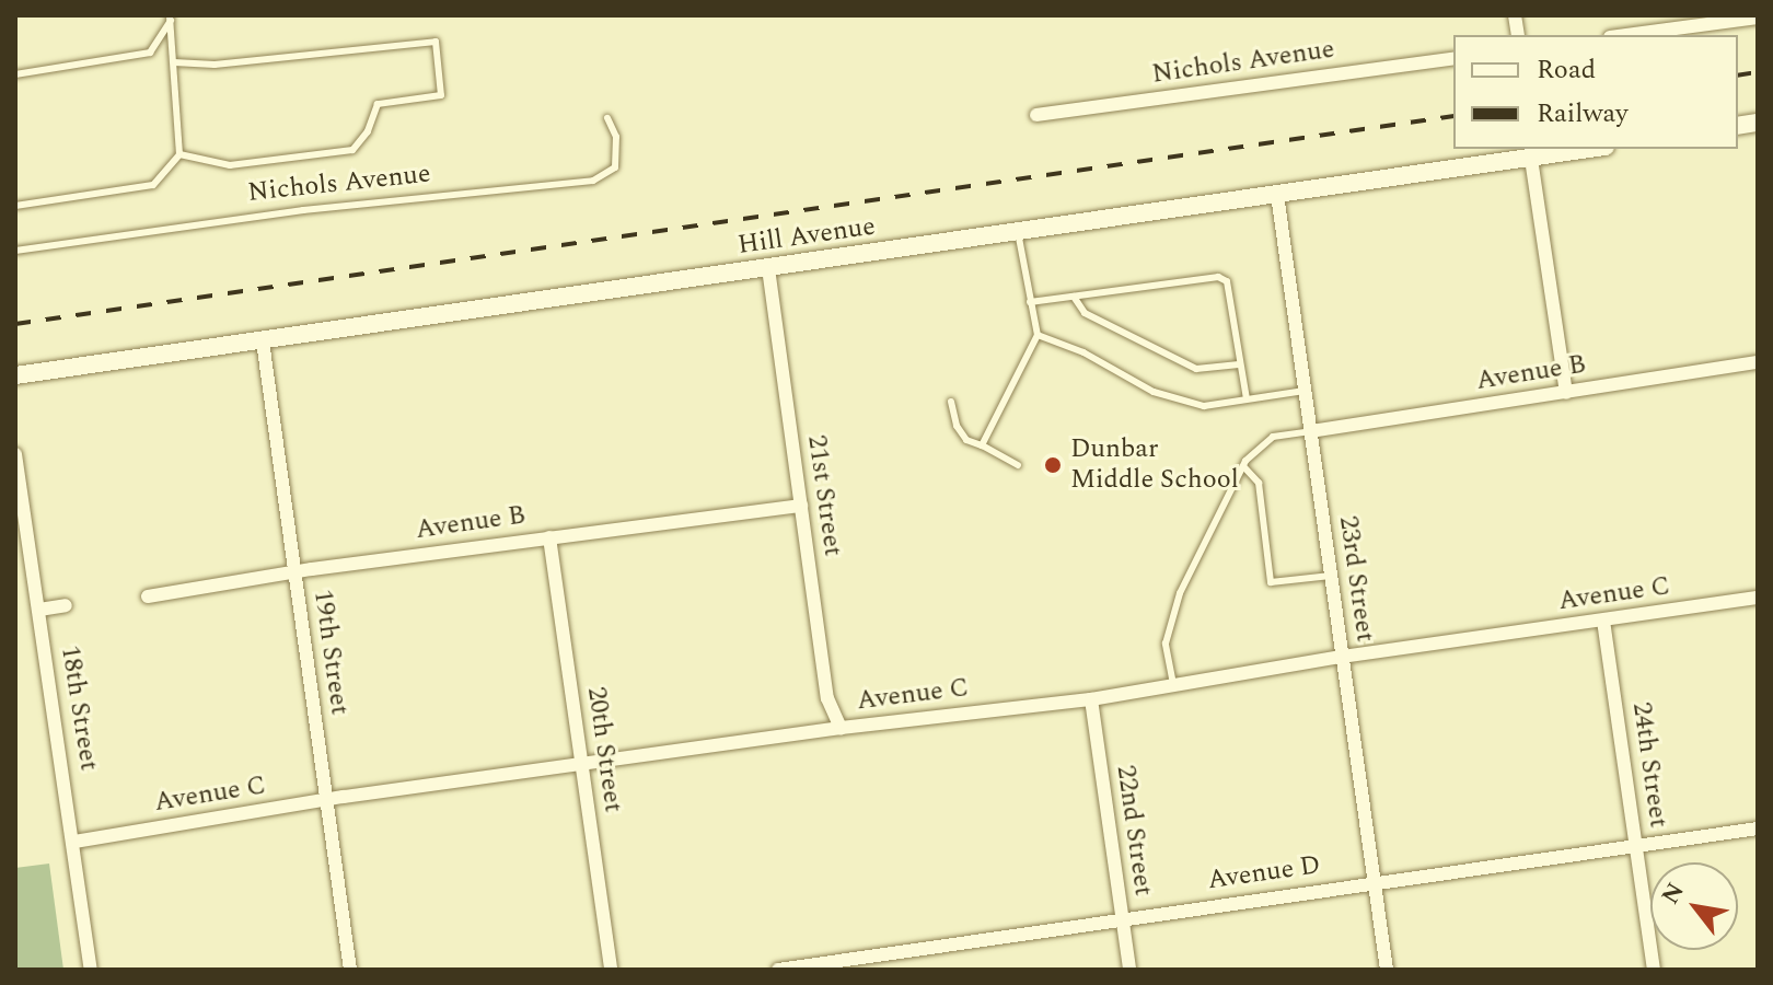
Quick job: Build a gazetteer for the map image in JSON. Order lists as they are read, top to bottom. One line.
{"streets":{"street":["Nichols Avenue","Hill Avenue","Avenue B","21st Street","23rd Street","Avenue C","19th Street","18th Street","20th Street","24th Street","22nd Street","Avenue D"]},"crossings":[["Hill Avenue","21st Street"],["Hill Avenue","23rd Street"],["Hill Avenue","19th Street"],["Avenue B","21st Street"],["Avenue B","23rd Street"],["Avenue B","19th Street"],["Avenue B","20th Street"],["21st Street","Avenue C"],["23rd Street","Avenue C"],["23rd Street","Avenue D"],["Avenue C","19th Street"],["Avenue C","18th Street"],["Avenue C","20th Street"],["Avenue C","24th Street"],["Avenue C","22nd Street"],["24th Street","Avenue D"],["22nd Street","Avenue D"]],"places":["Dunbar Middle School"],"legend":["Road","Railway"],"north":"top left"}
